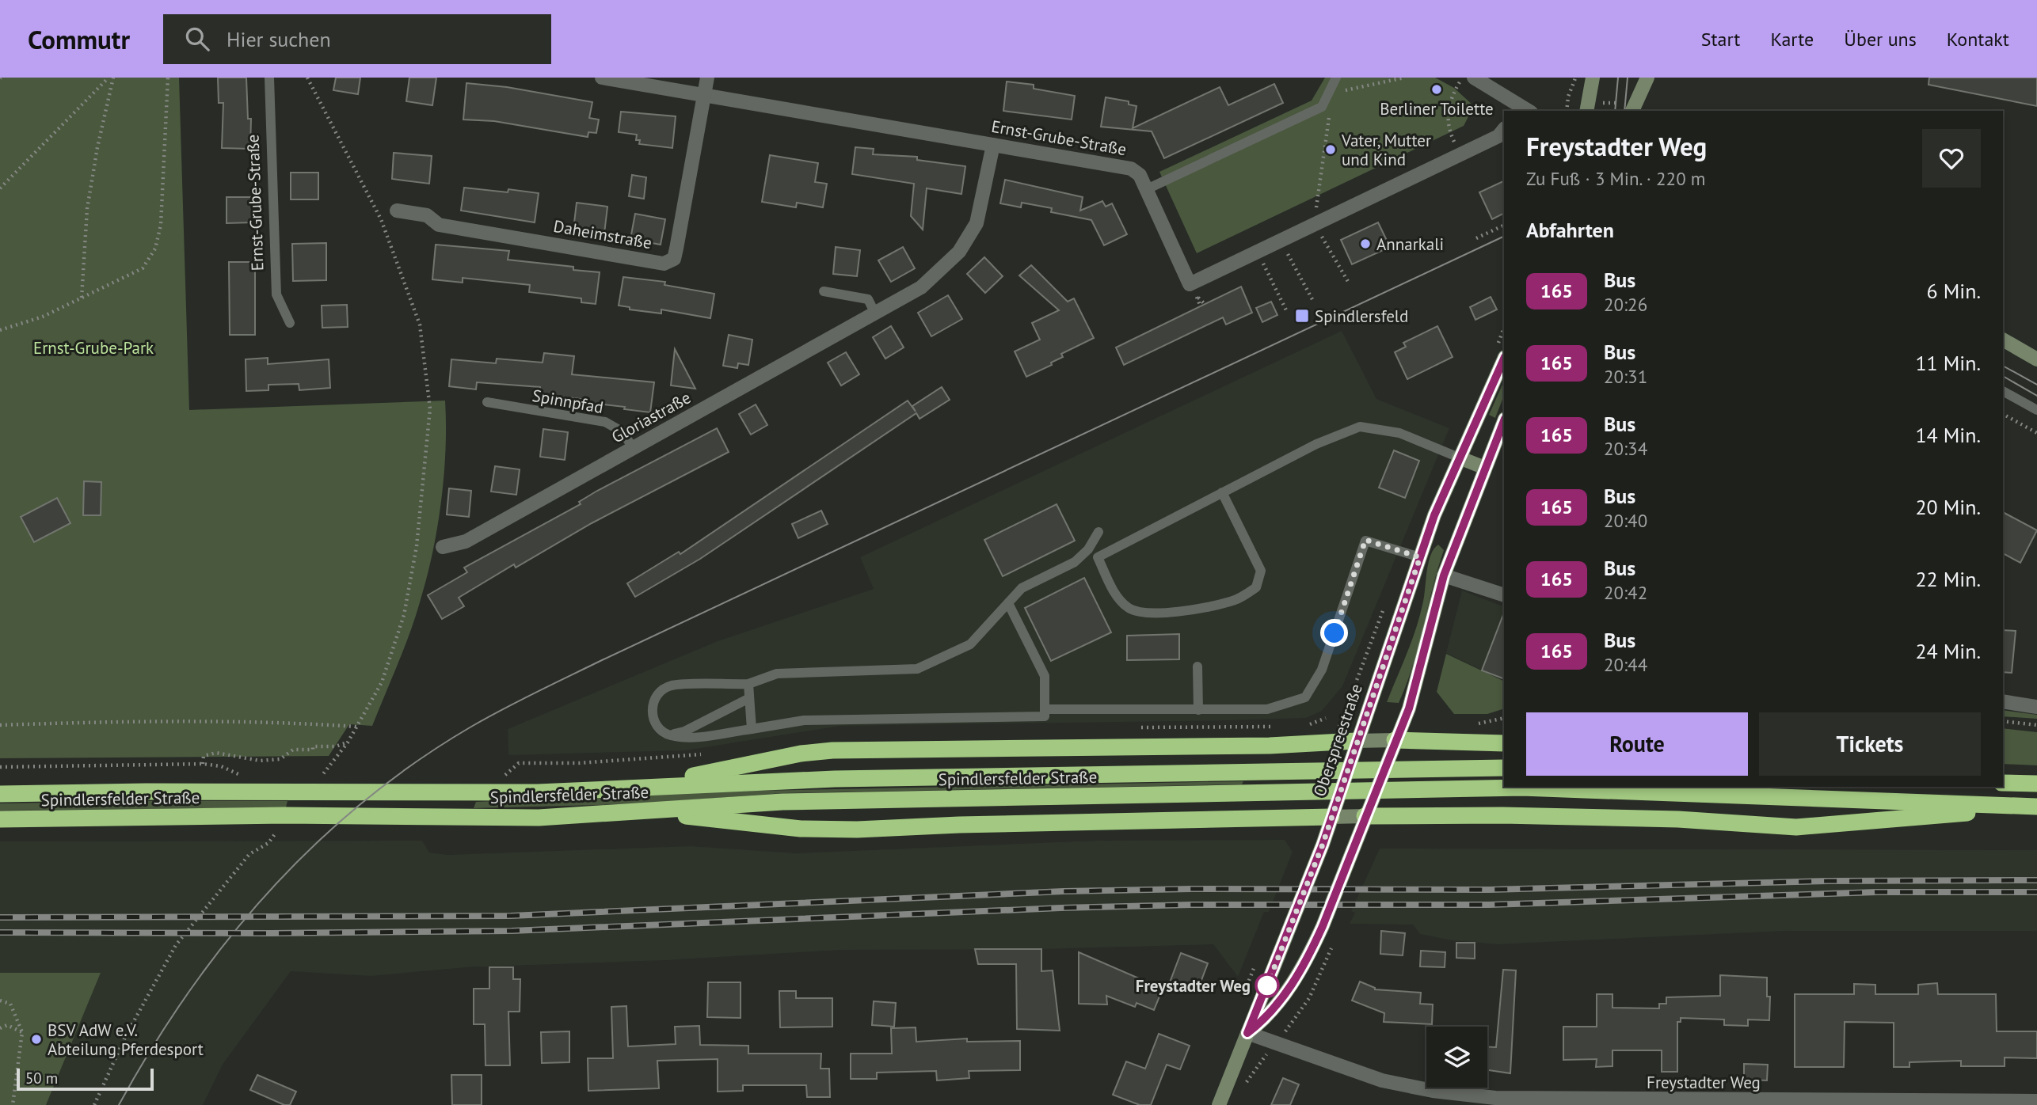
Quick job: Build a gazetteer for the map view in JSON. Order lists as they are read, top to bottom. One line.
{"streets":{"highway":["Spindlersfelder Straße"],"main road":["Oberspreestraße"],"street":["Ernst-Grube-Straße","Daheimstraße","Gloriastraße","Freystadter Weg"],"lane":["Spinnpfad"]},"crossings":[["Ernst-Grube-Straße","Daheimstraße"],["Ernst-Grube-Straße","Gloriastraße"],["Spinnpfad","Gloriastraße"],["Oberspreestraße","Freystadter Weg"]],"parks":["Ernst-Grube-Park"],"places":{"other":["Berliner Toilette","Vater, Mutter und Kind","Annarkali","Freystadter Weg","BSV AdW e.V. Abteilung Pferdesport"],"transit":["Spindlersfeld"]},"lines":["bus line 165"],"scale_bar":"50 m","page":{"header":"Commutr","search":"Hier suchen","nav":["Start","Karte","Über uns","Kontakt"],"heading":[["Freystadter Weg","Zu Fuß · 3 Min. · 220 m"],"Abfahrten"],"list":[{"mark":"165","name":"Bus","note":"20:26","value":"6 Min."},{"mark":"165","name":"Bus","note":"20:31","value":"11 Min."},{"mark":"165","name":"Bus","note":"20:34","value":"14 Min."},{"mark":"165","name":"Bus","note":"20:40","value":"20 Min."},{"mark":"165","name":"Bus","note":"20:42","value":"22 Min."},{"mark":"165","name":"Bus","note":"20:44","value":"24 Min."}],"buttons":["Route","Tickets"],"scale":"50 m"}}
